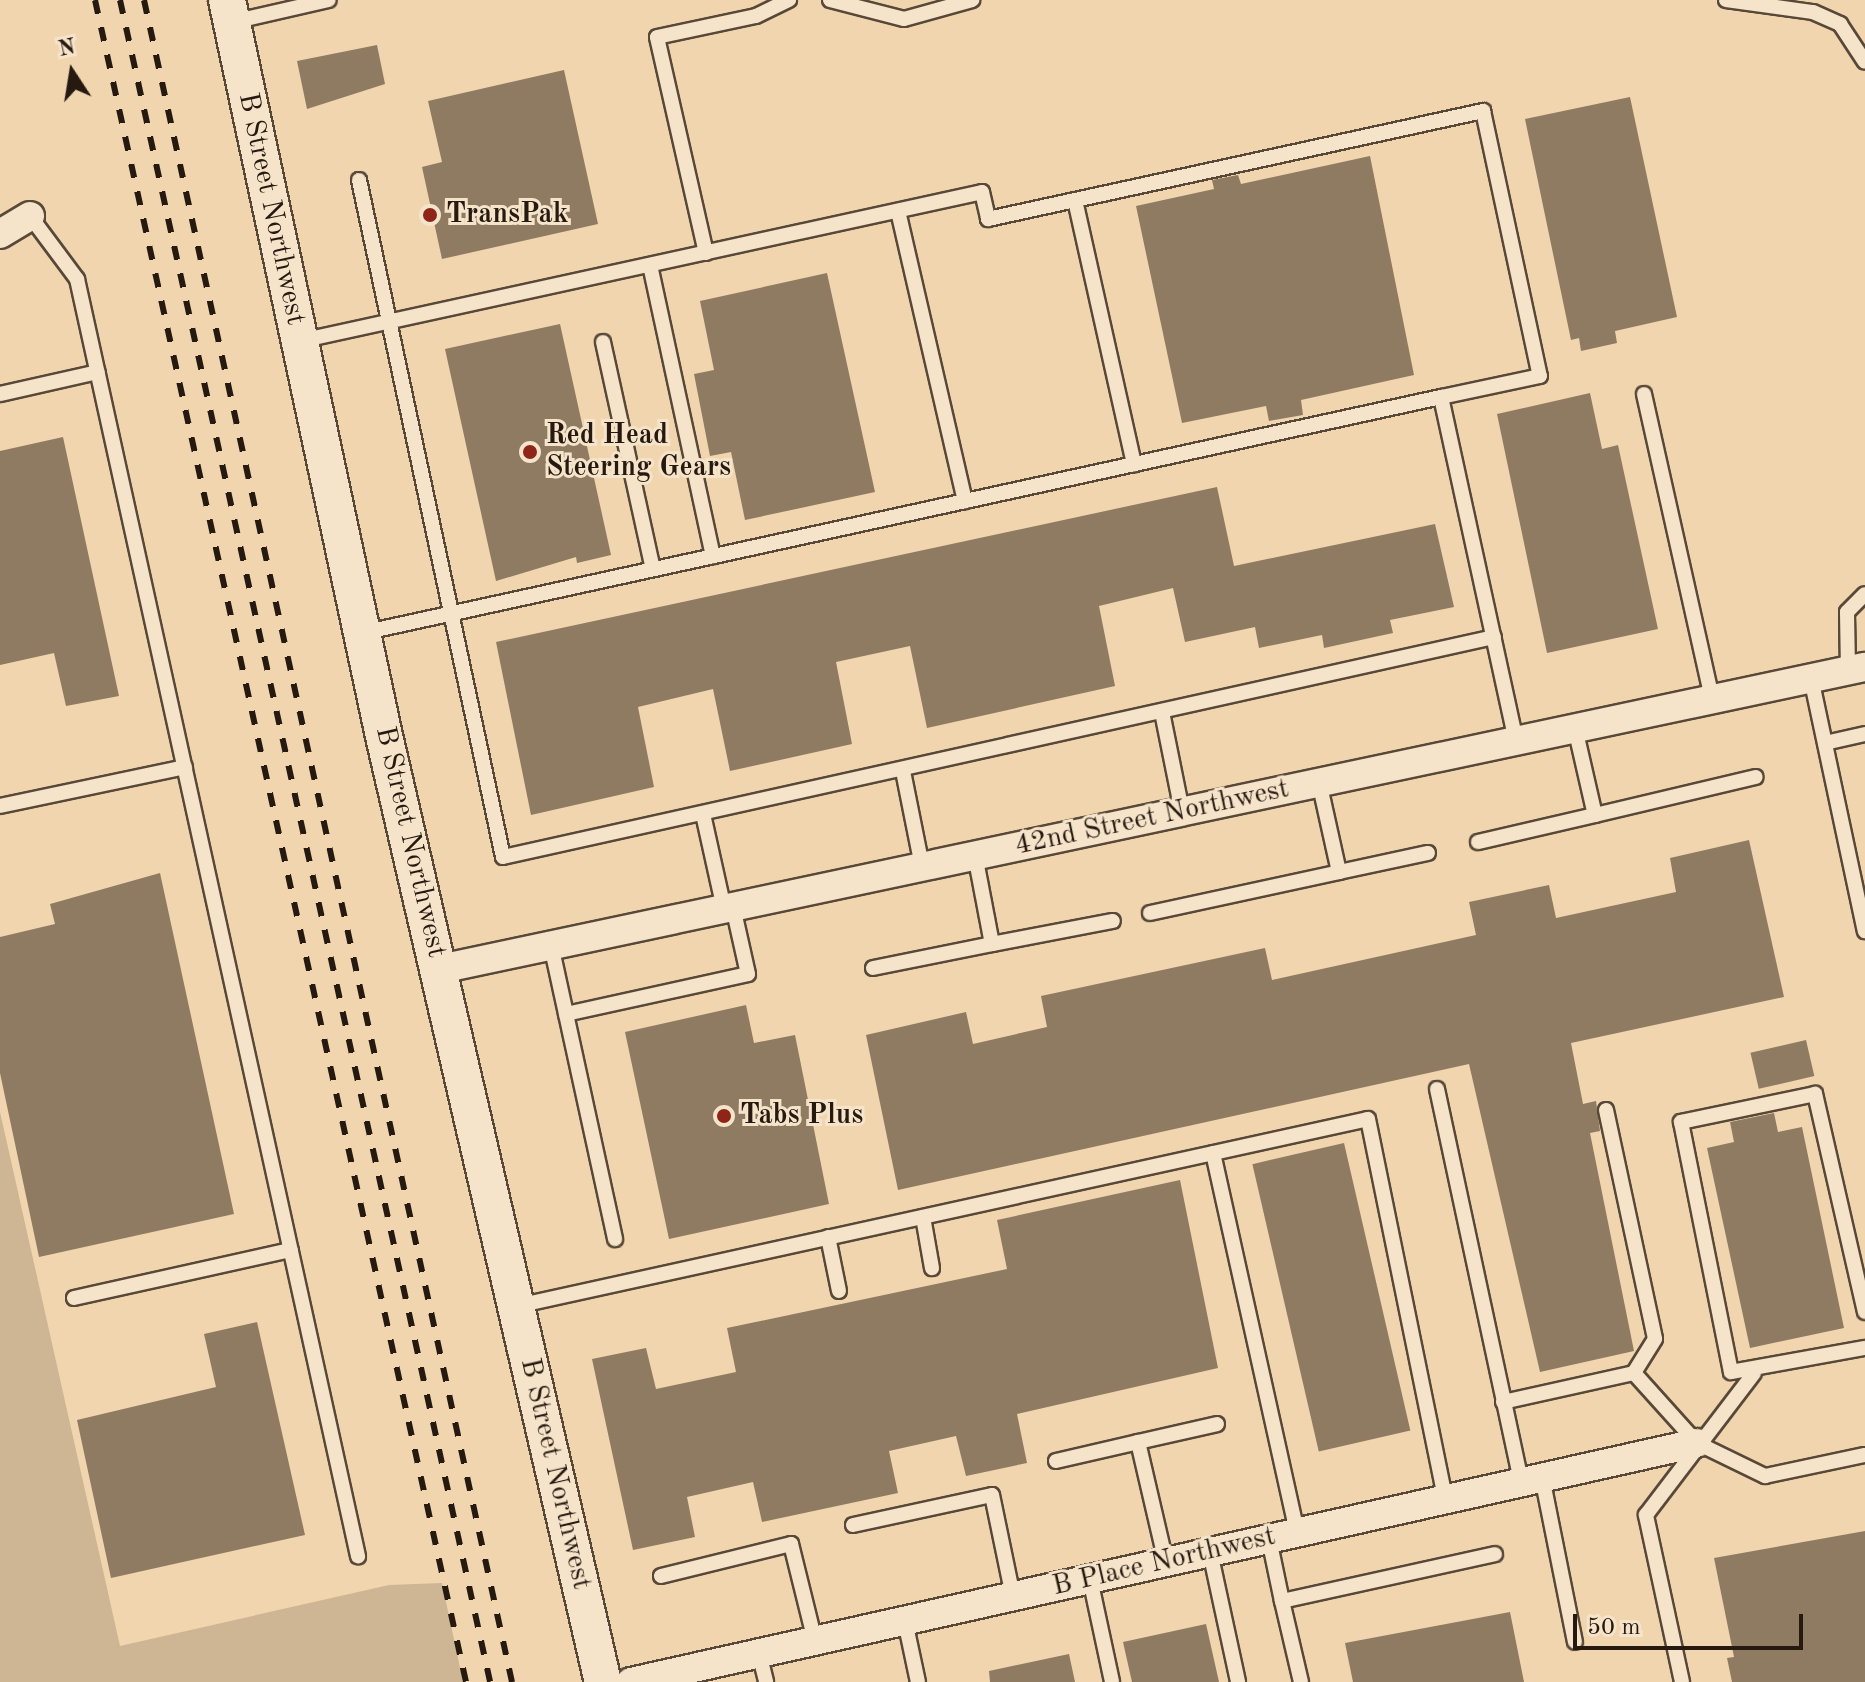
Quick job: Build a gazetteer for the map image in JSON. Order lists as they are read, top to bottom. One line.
{"streets":{"street":["B Street Northwest","42nd Street Northwest","B Place Northwest"]},"crossings":[["B Street Northwest","42nd Street Northwest"]],"places":["TransPak","Red Head Steering Gears","Tabs Plus"],"scale_bar":"50 m","north":"top"}
